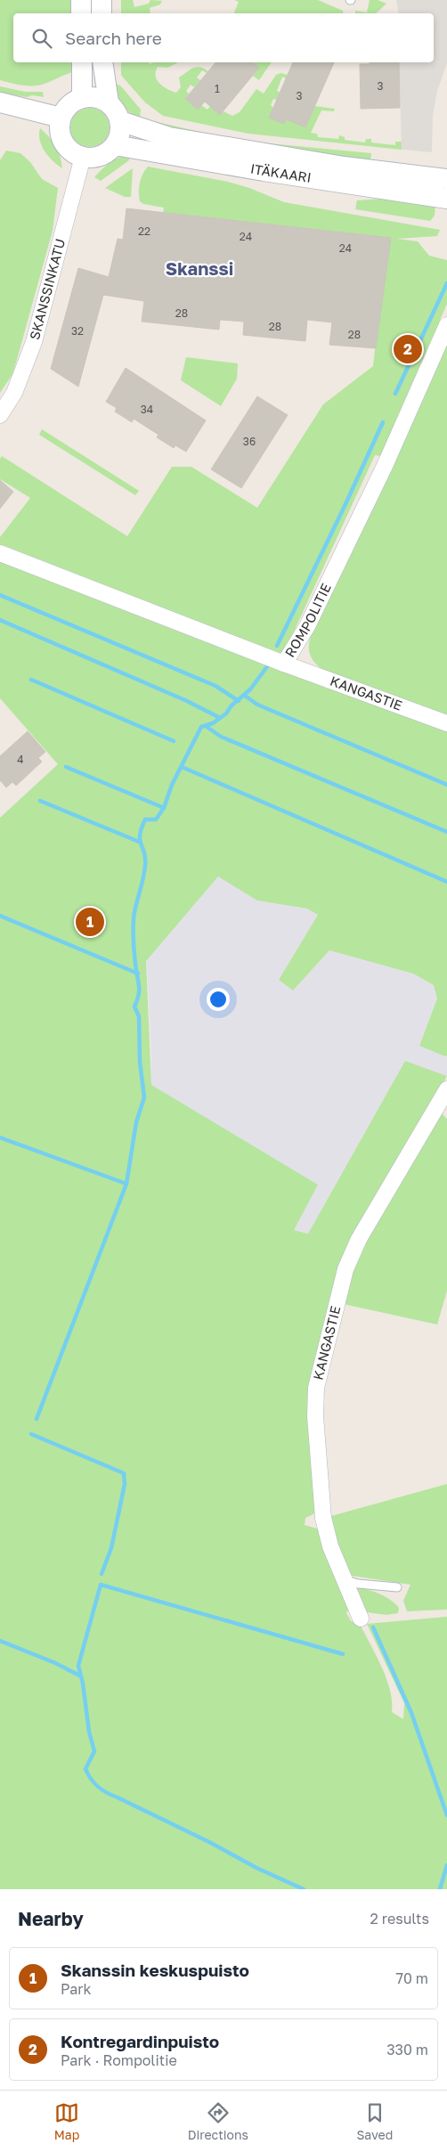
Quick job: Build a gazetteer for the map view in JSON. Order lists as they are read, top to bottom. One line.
{"streets":{"street":["ITÄKAARI","SKANSSINKATU","ROMPOLITIE","KANGASTIE"]},"crossings":[["ITÄKAARI","SKANSSINKATU"],["ROMPOLITIE","KANGASTIE"]],"districts":["Skanssi"],"house_numbers":["3","1","3","22","24","24","28","28","32","28","34","36","4"],"page":{"search":"Search here","pins":["2","1"],"heading":["Nearby","2 results"],"list":[{"mark":"1","name":"Skanssin keskuspuisto","note":"Park","value":"70 m"},{"mark":"2","name":"Kontregardinpuisto","note":"Park · Rompolitie","value":"330 m"}],"nav":["Map","Directions","Saved"]}}
